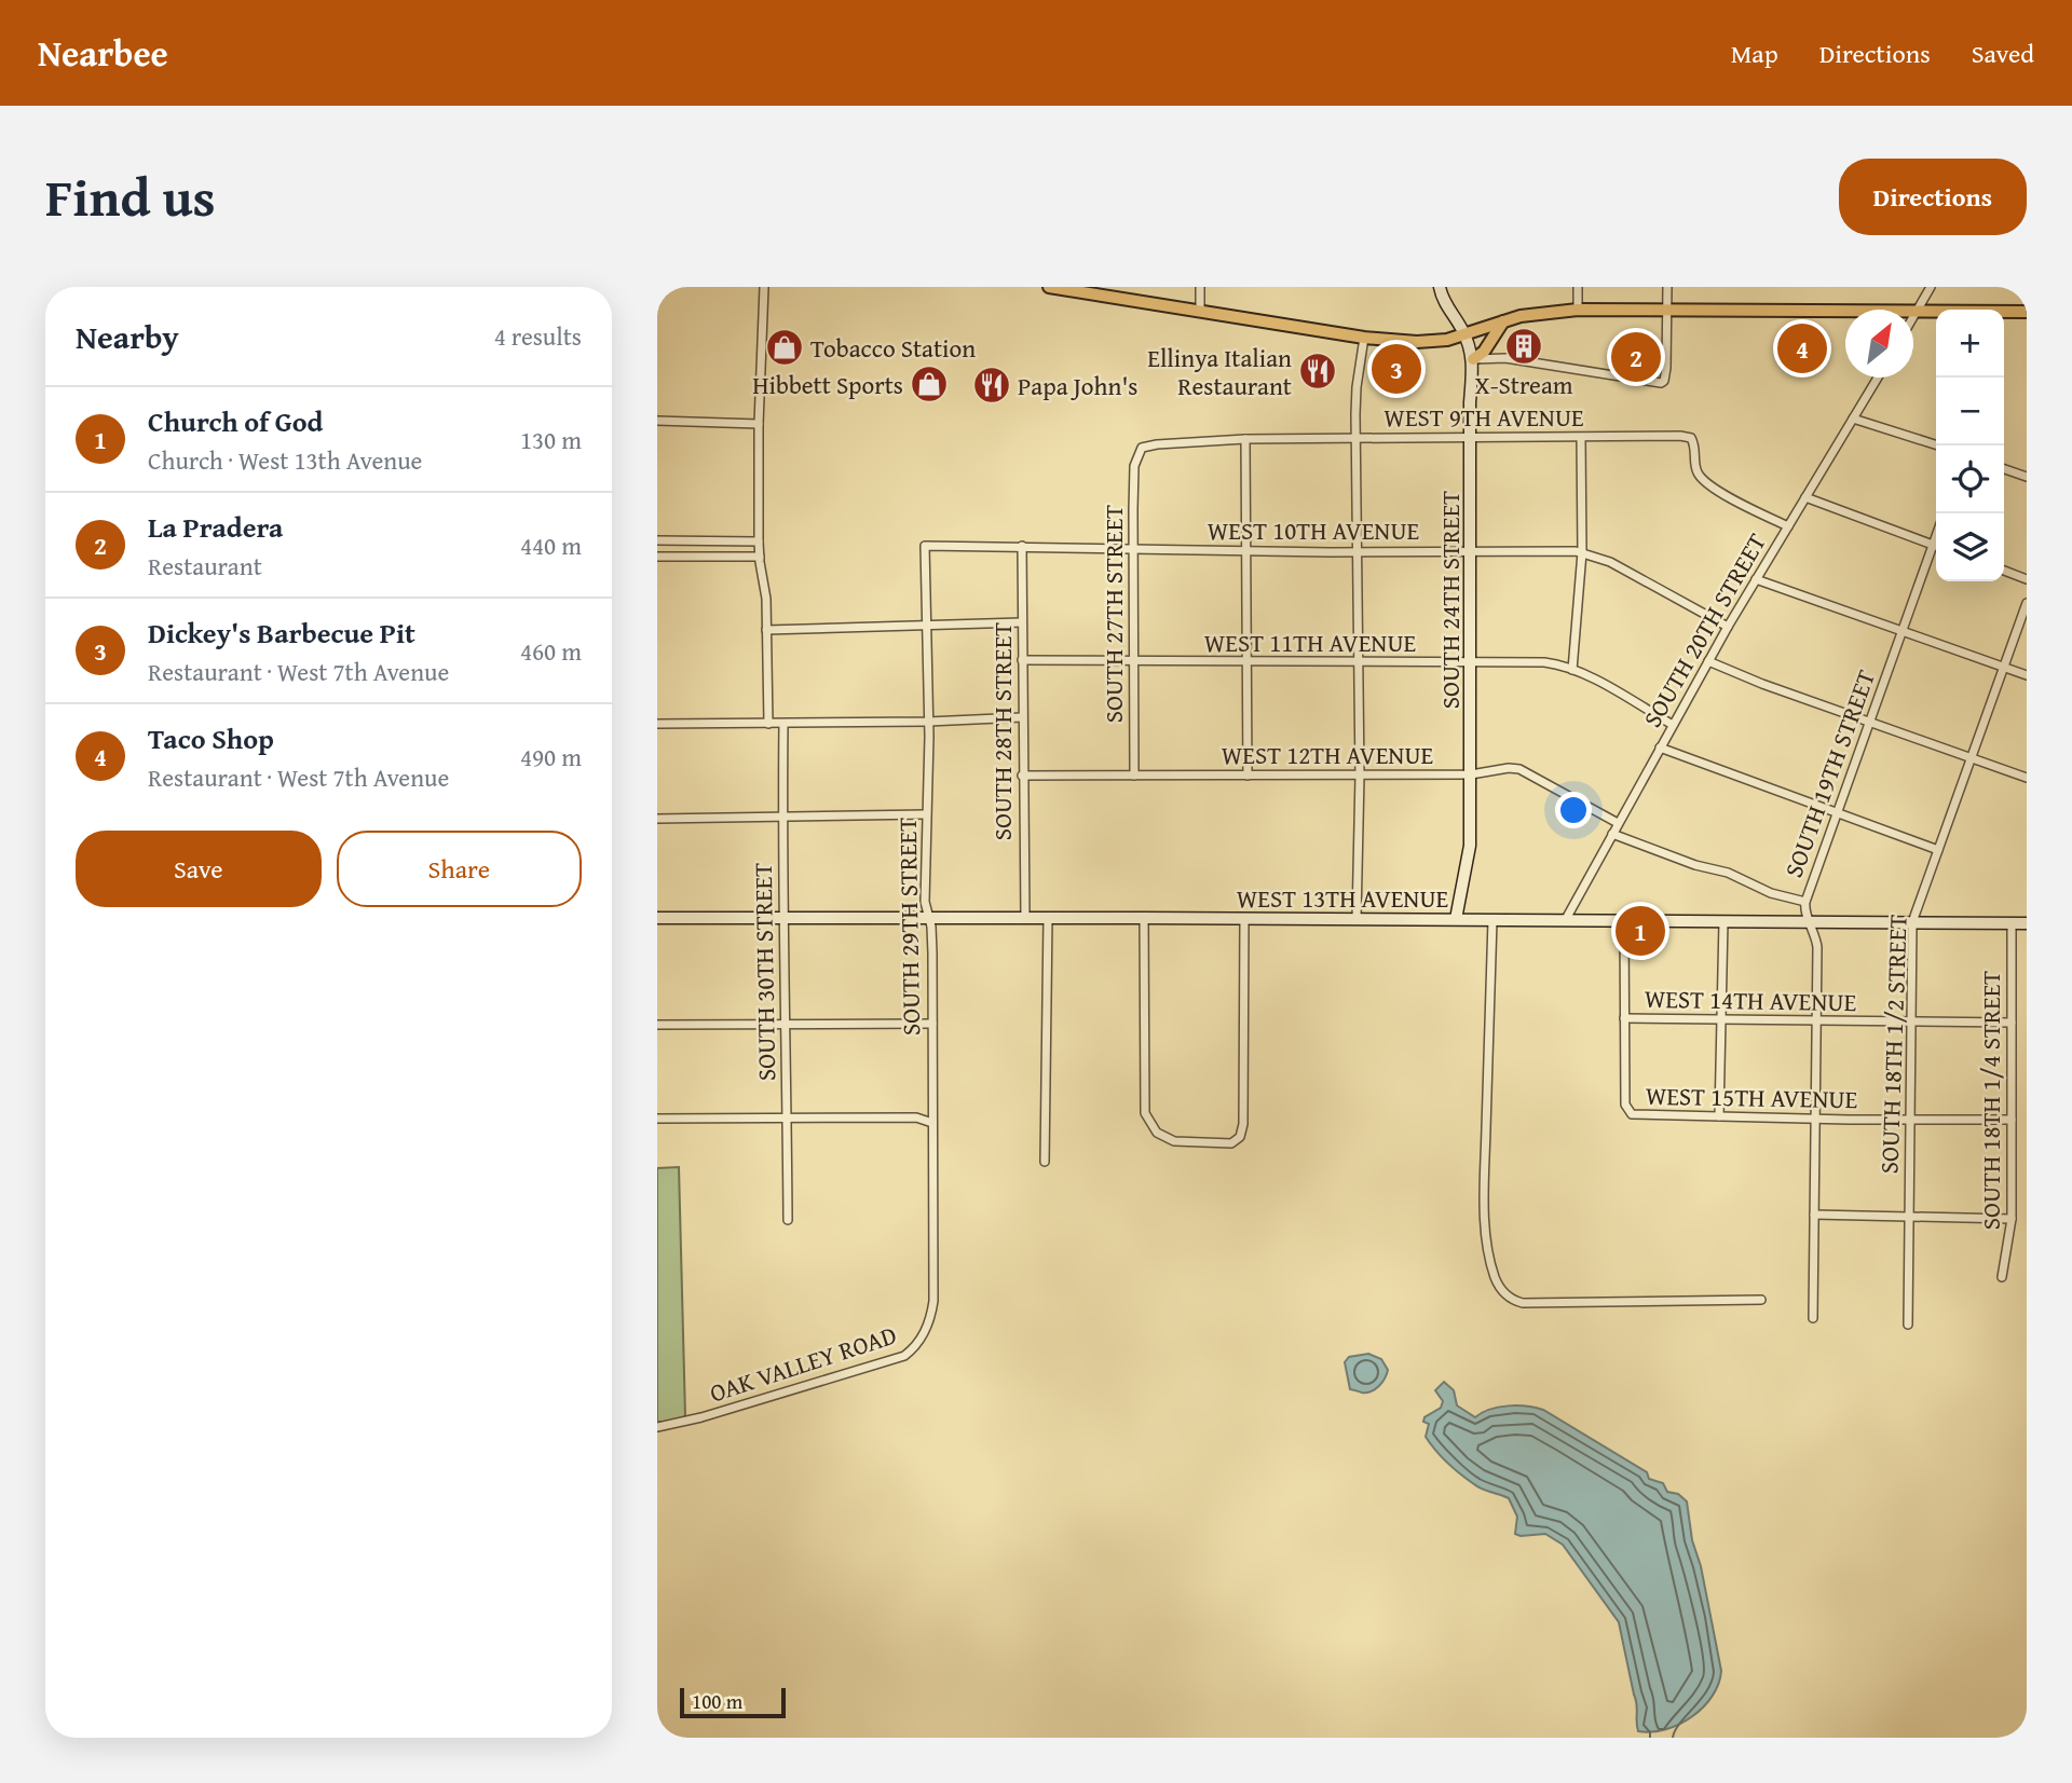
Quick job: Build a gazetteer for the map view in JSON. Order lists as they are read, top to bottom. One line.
{"streets":{"street":["WEST 9TH AVENUE","WEST 10TH AVENUE","SOUTH 24TH STREET","SOUTH 27TH STREET","SOUTH 20TH STREET","WEST 11TH AVENUE","SOUTH 28TH STREET","WEST 12TH AVENUE","SOUTH 19TH STREET","WEST 13TH AVENUE","SOUTH 29TH STREET","SOUTH 30TH STREET","WEST 14TH AVENUE","SOUTH 18TH 1/2 STREET","WEST 15TH AVENUE","SOUTH 18TH 1/4 STREET","OAK VALLEY ROAD"]},"crossings":[["WEST 9TH AVENUE","SOUTH 24TH STREET"],["WEST 9TH AVENUE","SOUTH 27TH STREET"],["WEST 9TH AVENUE","SOUTH 20TH STREET"],["WEST 10TH AVENUE","SOUTH 24TH STREET"],["WEST 10TH AVENUE","SOUTH 27TH STREET"],["WEST 10TH AVENUE","SOUTH 20TH STREET"],["WEST 10TH AVENUE","SOUTH 28TH STREET"],["WEST 10TH AVENUE","SOUTH 29TH STREET"],["SOUTH 24TH STREET","WEST 11TH AVENUE"],["SOUTH 24TH STREET","WEST 12TH AVENUE"],["SOUTH 24TH STREET","WEST 13TH AVENUE"],["SOUTH 27TH STREET","WEST 11TH AVENUE"],["SOUTH 27TH STREET","WEST 12TH AVENUE"],["SOUTH 20TH STREET","WEST 11TH AVENUE"],["SOUTH 20TH STREET","WEST 12TH AVENUE"],["SOUTH 20TH STREET","WEST 13TH AVENUE"],["WEST 11TH AVENUE","SOUTH 28TH STREET"],["SOUTH 28TH STREET","WEST 12TH AVENUE"],["SOUTH 28TH STREET","WEST 13TH AVENUE"],["SOUTH 19TH STREET","WEST 13TH AVENUE"],["SOUTH 19TH STREET","WEST 14TH AVENUE"],["SOUTH 19TH STREET","WEST 15TH AVENUE"],["WEST 13TH AVENUE","SOUTH 29TH STREET"],["WEST 13TH AVENUE","SOUTH 30TH STREET"],["WEST 13TH AVENUE","SOUTH 18TH 1/2 STREET"],["WEST 13TH AVENUE","SOUTH 18TH 1/4 STREET"],["SOUTH 29TH STREET","OAK VALLEY ROAD"],["WEST 14TH AVENUE","SOUTH 18TH 1/2 STREET"],["WEST 14TH AVENUE","WEST 15TH AVENUE"],["WEST 14TH AVENUE","SOUTH 18TH 1/4 STREET"],["SOUTH 18TH 1/2 STREET","WEST 15TH AVENUE"],["WEST 15TH AVENUE","SOUTH 18TH 1/4 STREET"]],"places":{"building":["X-Stream"],"shop":["Tobacco Station","Hibbett Sports"],"restaurant":["Ellinya Italian Restaurant","Papa John's"]},"scale_bar":"100 m","north":"top right","page":{"header":"Nearbee","nav":["Map","Directions","Saved"],"title":"Find us","buttons":["Directions",["Save","Share"]],"heading":["Nearby","4 results"],"map_buttons":["+","−"],"pins":["4","2","3","1"],"list":[{"mark":"1","name":"Church of God","note":"Church · West 13th Avenue","value":"130 m"},{"mark":"2","name":"La Pradera","note":"Restaurant","value":"440 m"},{"mark":"3","name":"Dickey's Barbecue Pit","note":"Restaurant · West 7th Avenue","value":"460 m"},{"mark":"4","name":"Taco Shop","note":"Restaurant · West 7th Avenue","value":"490 m"}],"scale":"100 m"}}
